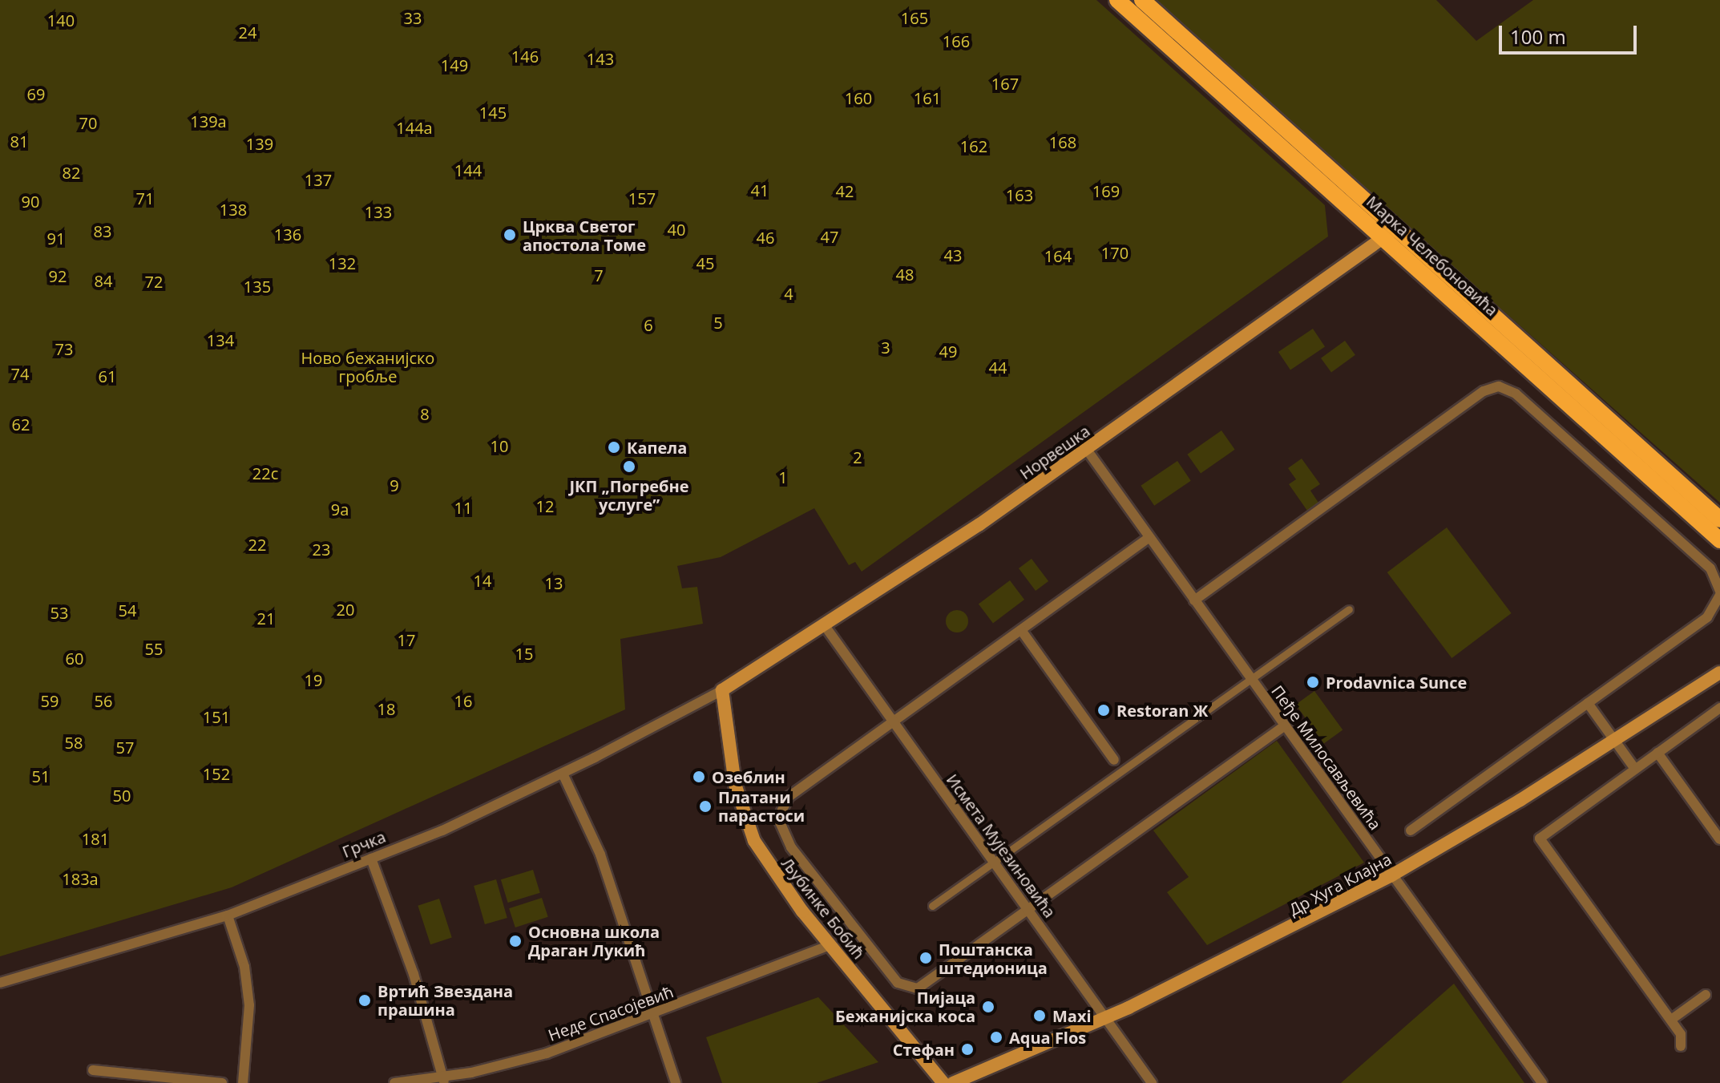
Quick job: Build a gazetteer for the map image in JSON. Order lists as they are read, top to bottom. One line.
{"streets":{"main road":["Марка Челебоновића","Норвешка","Др Хуга Клајна","Љубинке Бобић"],"street":["Пеђе Милосављевића","Грчка","Исмета Мујезиновића","Неде Спасојевић"]},"crossings":[["Марка Челебоновића","Норвешка"],["Норвешка","Пеђе Милосављевића"],["Норвешка","Грчка"],["Норвешка","Исмета Мујезиновића"],["Норвешка","Љубинке Бобић"],["Пеђе Милосављевића","Др Хуга Клајна"],["Грчка","Љубинке Бобић"],["Исмета Мујезиновића","Др Хуга Клајна"],["Љубинке Бобић","Неде Спасојевић"]],"parks":["33","165","140","24","166","146","143","149","167","69","160","161","145","139a","70","144a","81","168","139","162","144","82","137","41","42","169","163","71","157","90","138","133","40","83","136","47","46","91","170","43","164","132","45","48","7","92","84","72","135","4","5","6","134","3","73","49","Ново бежанијско гробље","44","74","61","8","62","10","2","22c","1","9","12","11","9a","22","23","14","13","20","54","53","21","17","55","15","60","19","59","56","16","18","151","58","57","152","51","50","181","183a"],"places":["Црква Светог апостола Томе","Капела","ЈКП „Погребне услуге”","Prodavnica Sunce","Restoran Ж","Озеблин","Платани парастоси","Основна школа Драган Лукић","Поштанска штедионица","Вртић Звездана прашина","Пијаца Бежанијска коса","Maxi","Aqua Flos","Стефан"],"scale_bar":"100 m"}
